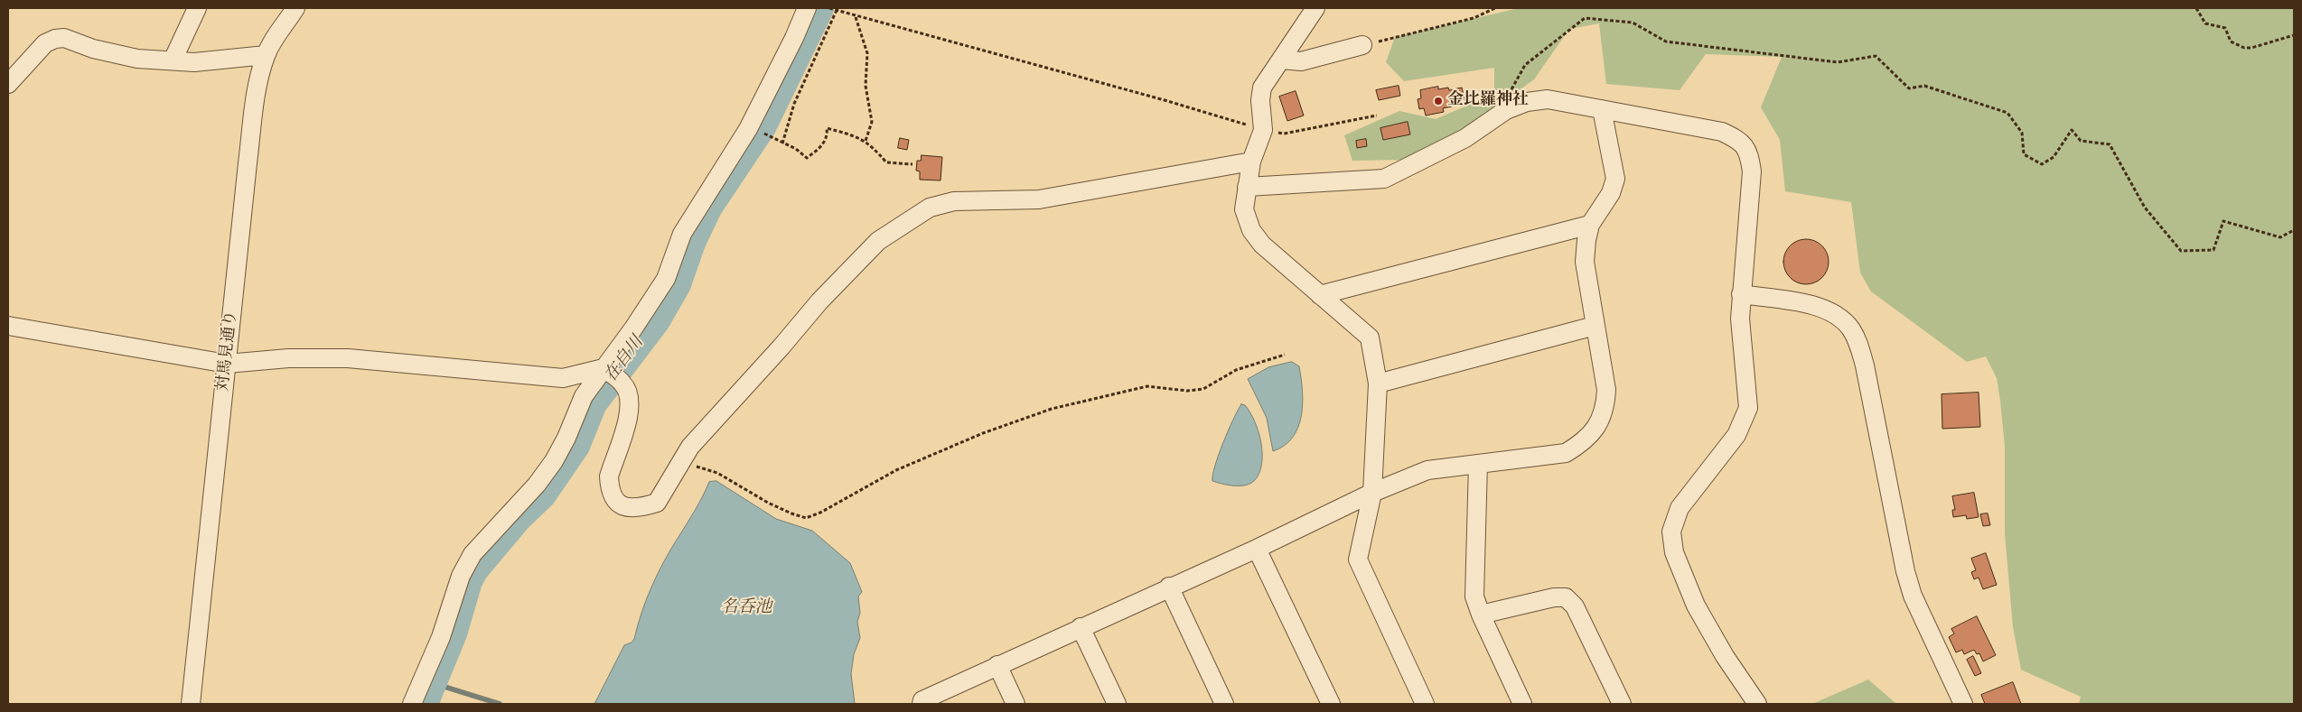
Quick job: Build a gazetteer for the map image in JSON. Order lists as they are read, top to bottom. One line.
{"streets":{"street":["対馬見通り"]},"water":["在自川","名呑池"],"places":["金比羅神社"]}
